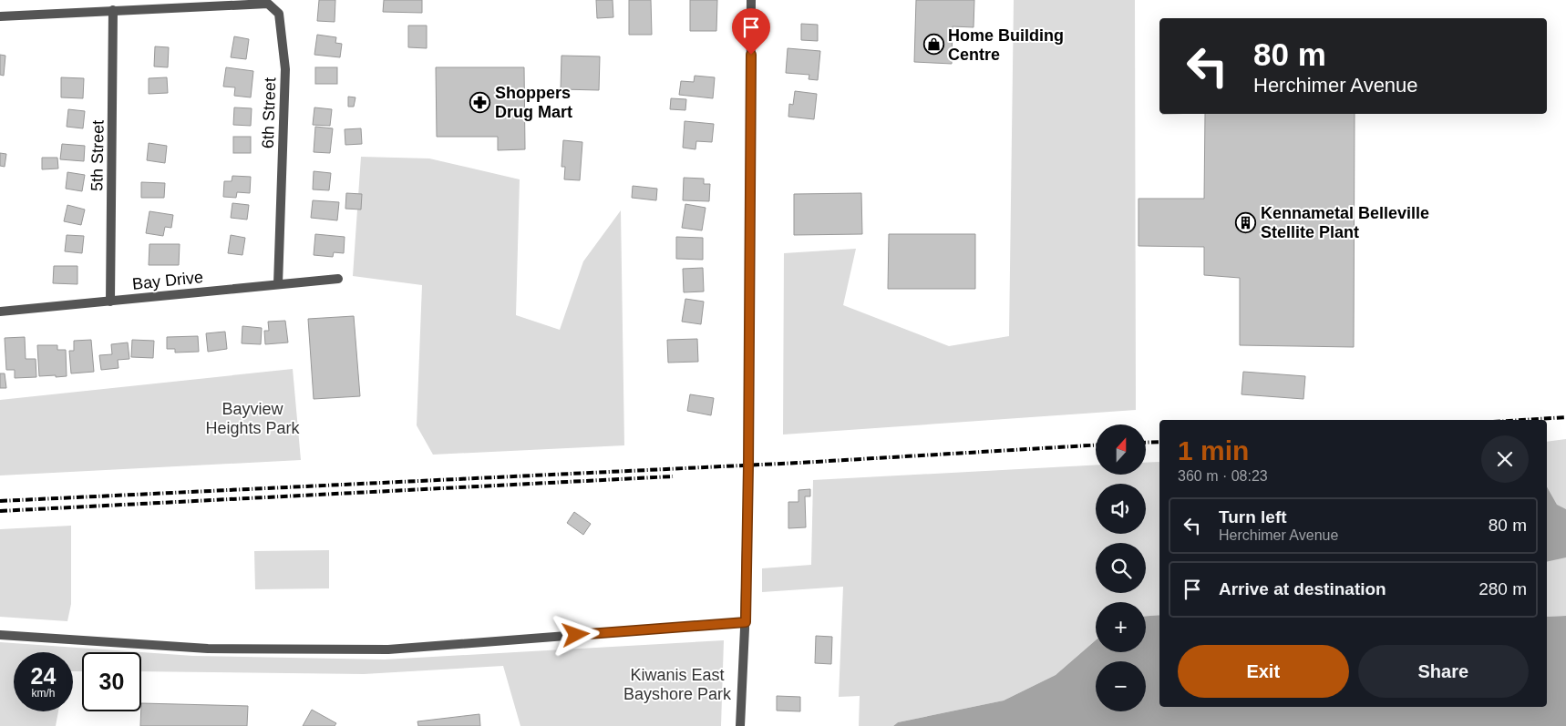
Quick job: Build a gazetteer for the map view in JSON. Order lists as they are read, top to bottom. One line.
{"streets":{"street":["6th Street","5th Street","Bay Drive"]},"crossings":[["6th Street","5th Street"],["6th Street","Bay Drive"],["5th Street","Bay Drive"]],"parks":["Bayview Heights Park","Kiwanis East Bayshore Park"],"places":{"shop":["Home Building Centre"],"pharmacy":["Shoppers Drug Mart"],"building":["Kennametal Belleville Stellite Plant"]},"north":"top","page":{"turn":["80 m","Herchimer Avenue"],"heading":["1 min","360 m · 08:23"],"map_buttons":["+","−"],"list":[{"name":"Turn left","note":"Herchimer Avenue","value":"80 m"},{"name":"Arrive at destination","value":"280 m"}],"buttons":["Exit","Share"],"speed":"24 km/h","limit":"30"}}
